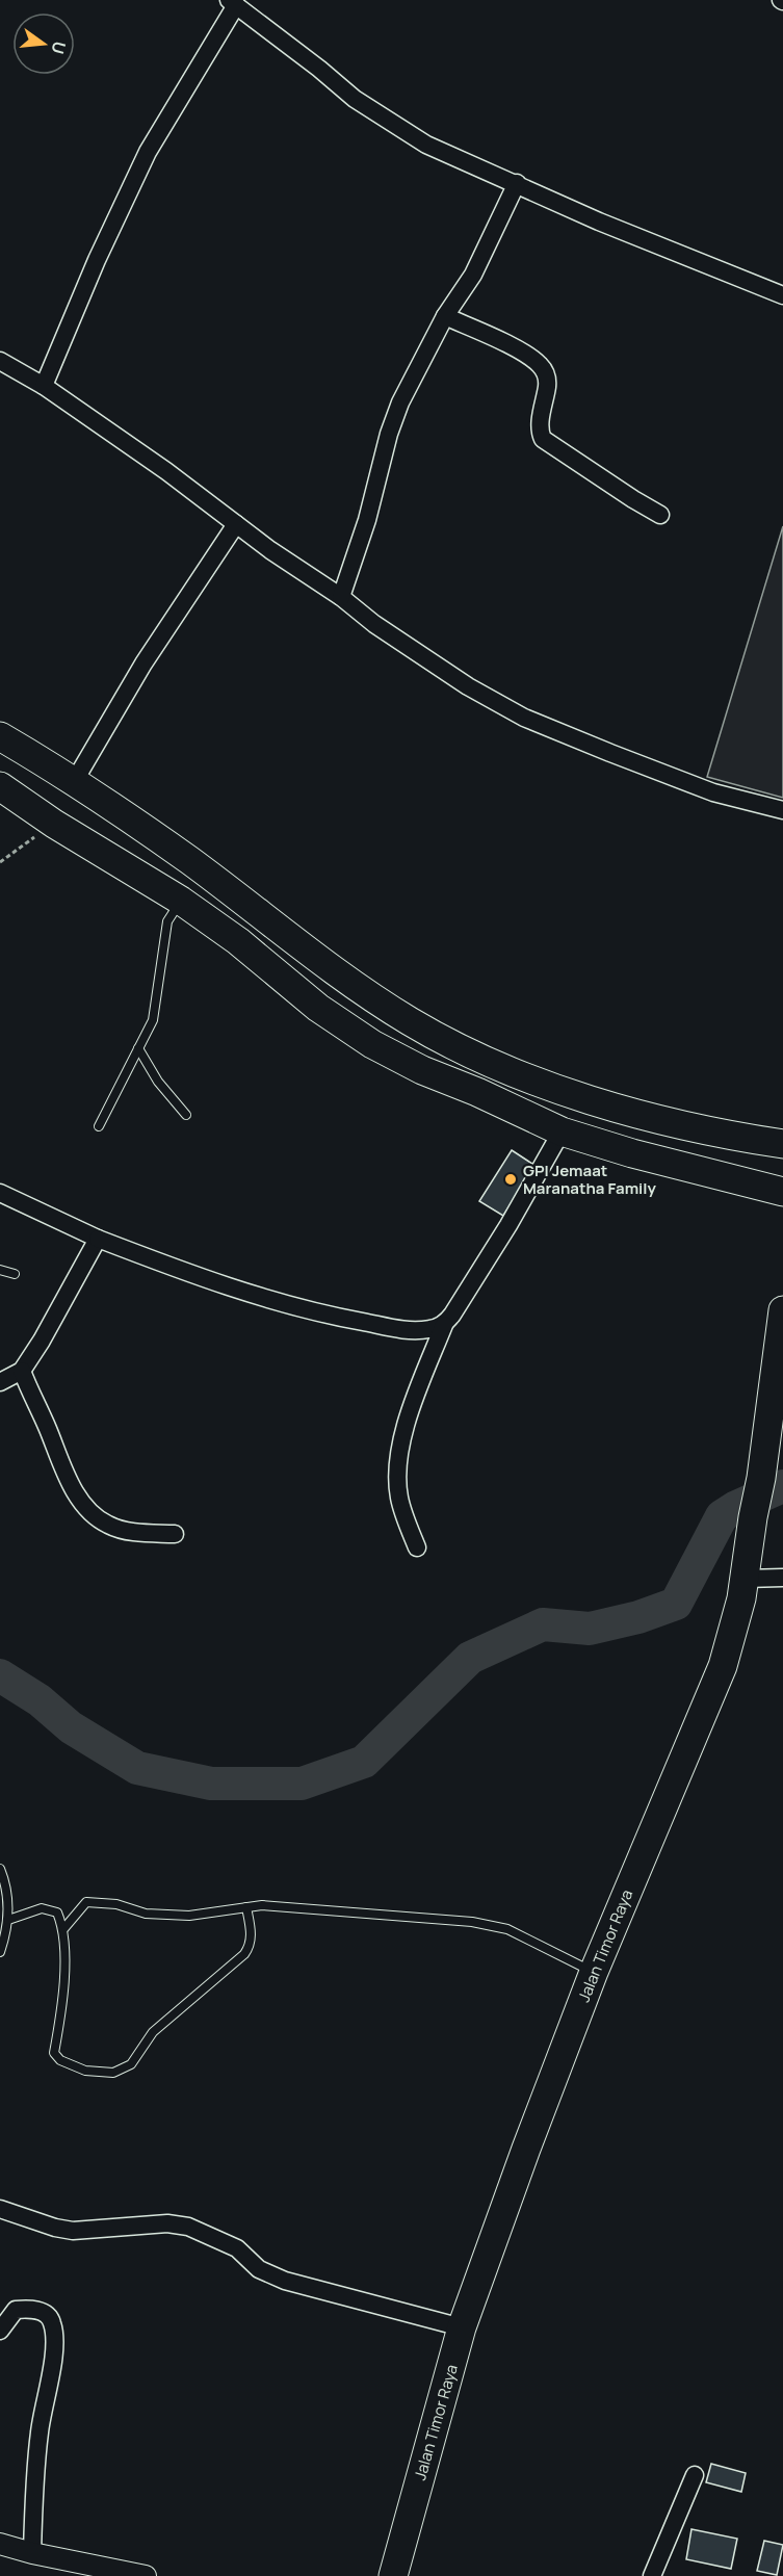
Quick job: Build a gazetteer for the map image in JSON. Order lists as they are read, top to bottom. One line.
{"streets":{"highway":["Jalan Timor Raya"]},"places":["GPI Jemaat Maranatha Family"],"north":"right"}
